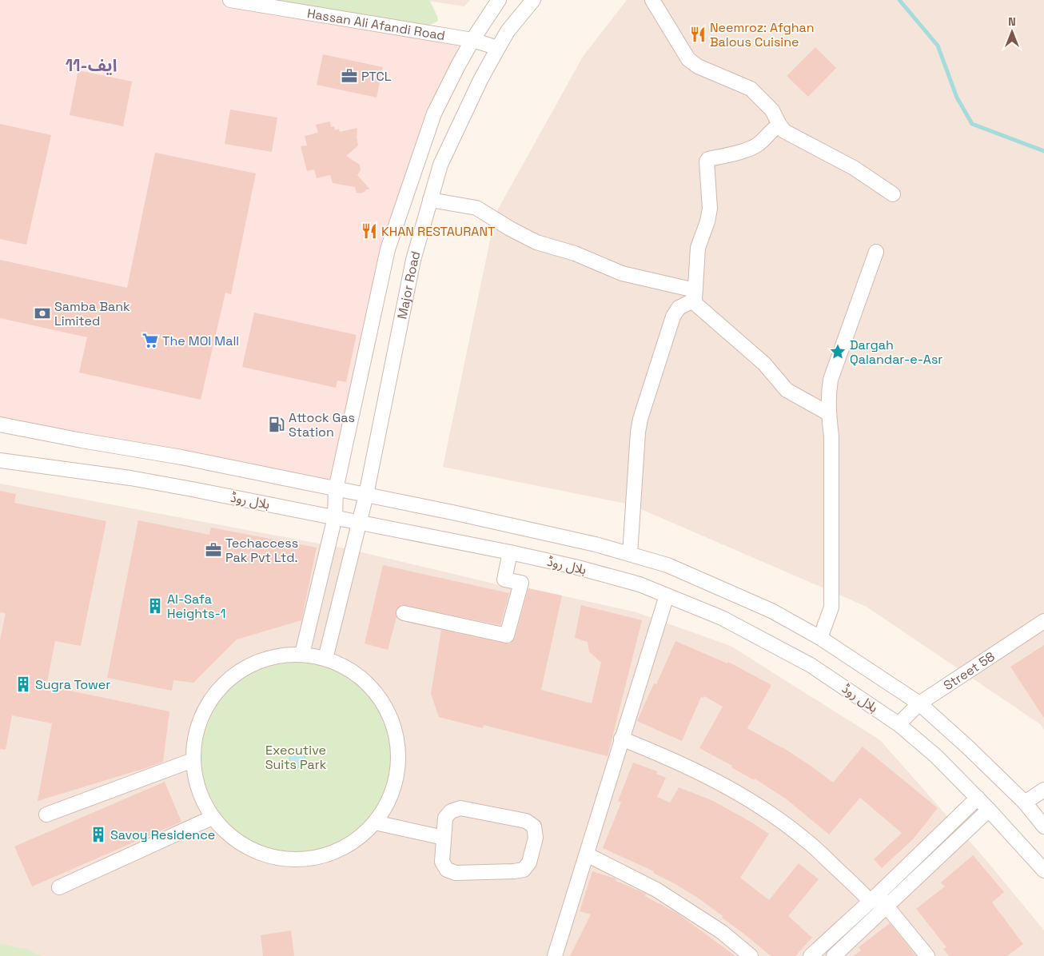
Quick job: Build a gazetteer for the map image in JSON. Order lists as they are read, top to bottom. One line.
{"streets":{"street":["Hassan Ali Afandi Road","Major Road","ہلال روڈ","Street 58"]},"crossings":[["Hassan Ali Afandi Road","Major Road"],["Major Road","ہلال روڈ"],["ہلال روڈ","Street 58"]],"districts":["ایف-11"],"parks":["Executive Suits Park"],"places":{"restaurant":["Neemroz: Afghan Balous Cuisine","KHAN RESTAURANT"],"office":["PTCL","Techaccess Pak Pvt Ltd."],"bank":["Samba Bank Limited"],"supermarket":["The MOI Mall"],"place":["Dargah Qalandar-e-Asr"],"fuel station":["Attock Gas Station"],"building":["Al-Safa Heights-1","Sugra Tower","Savoy Residence"]},"north":"top"}
